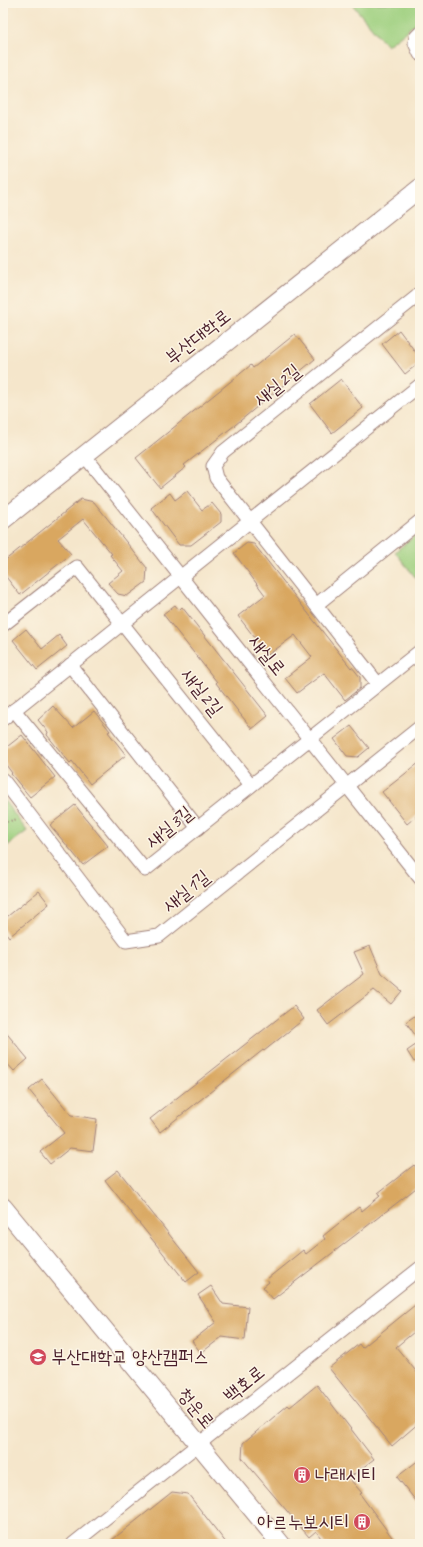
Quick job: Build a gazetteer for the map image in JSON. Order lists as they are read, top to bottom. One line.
{"streets":{"street":["부산대학로","새실2길","새실로","새실3길","새실1길","백호로","청운로"]},"crossings":[["부산대학로","새실로"],["새실2길","새실3길"],["새실로","새실3길"],["새실로","새실1길"],["백호로","청운로"]],"places":{"school or university":["부산대학교 양산캠퍼스"],"building":["나래시티","아르누보시티"]}}
